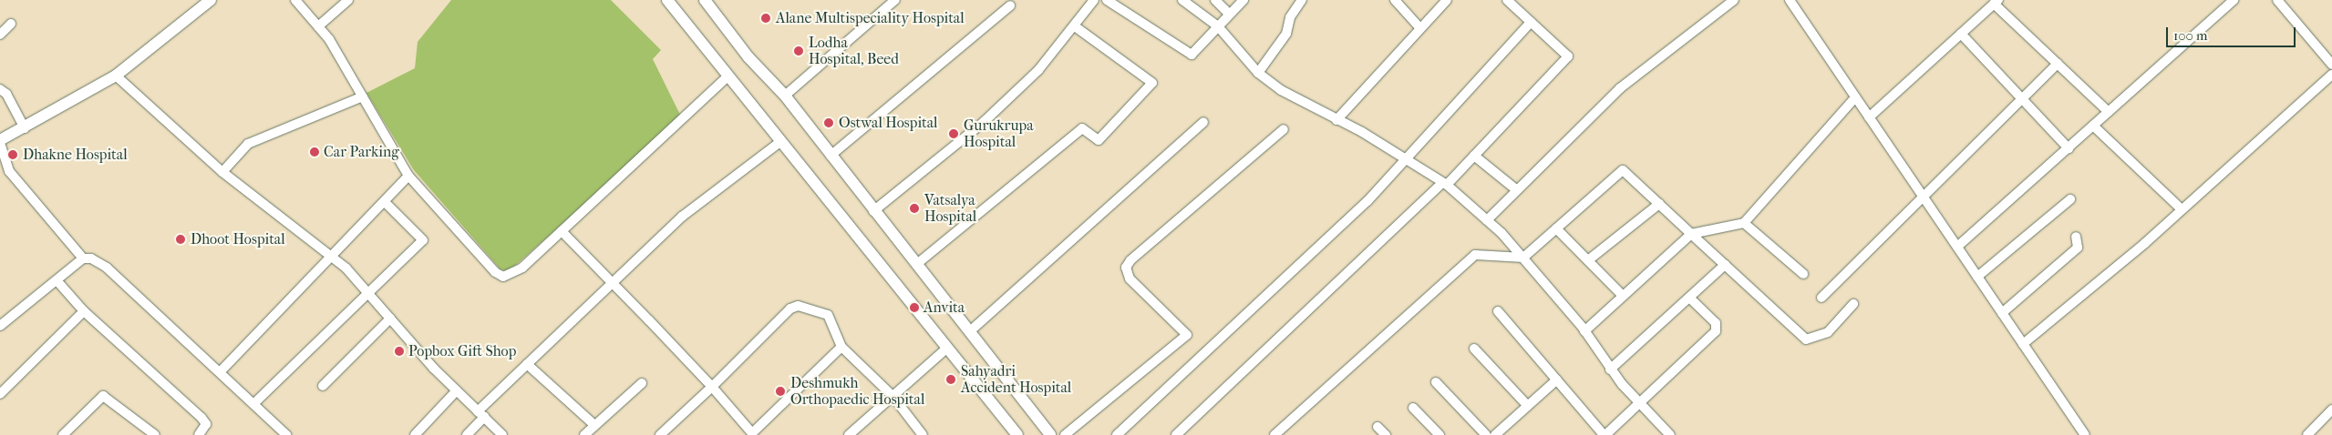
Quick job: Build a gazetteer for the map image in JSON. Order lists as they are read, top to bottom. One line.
{"places":["Alane Multispeciality Hospital","Lodha Hospital, Beed","Ostwal Hospital","Gurukrupa Hospital","Car Parking","Dhakne Hospital","Vatsalya Hospital","Dhoot Hospital","Anvita","Popbox Gift Shop","Sahyadri Accident Hospital","Deshmukh Orthopaedic Hospital"],"scale_bar":"100 m"}
